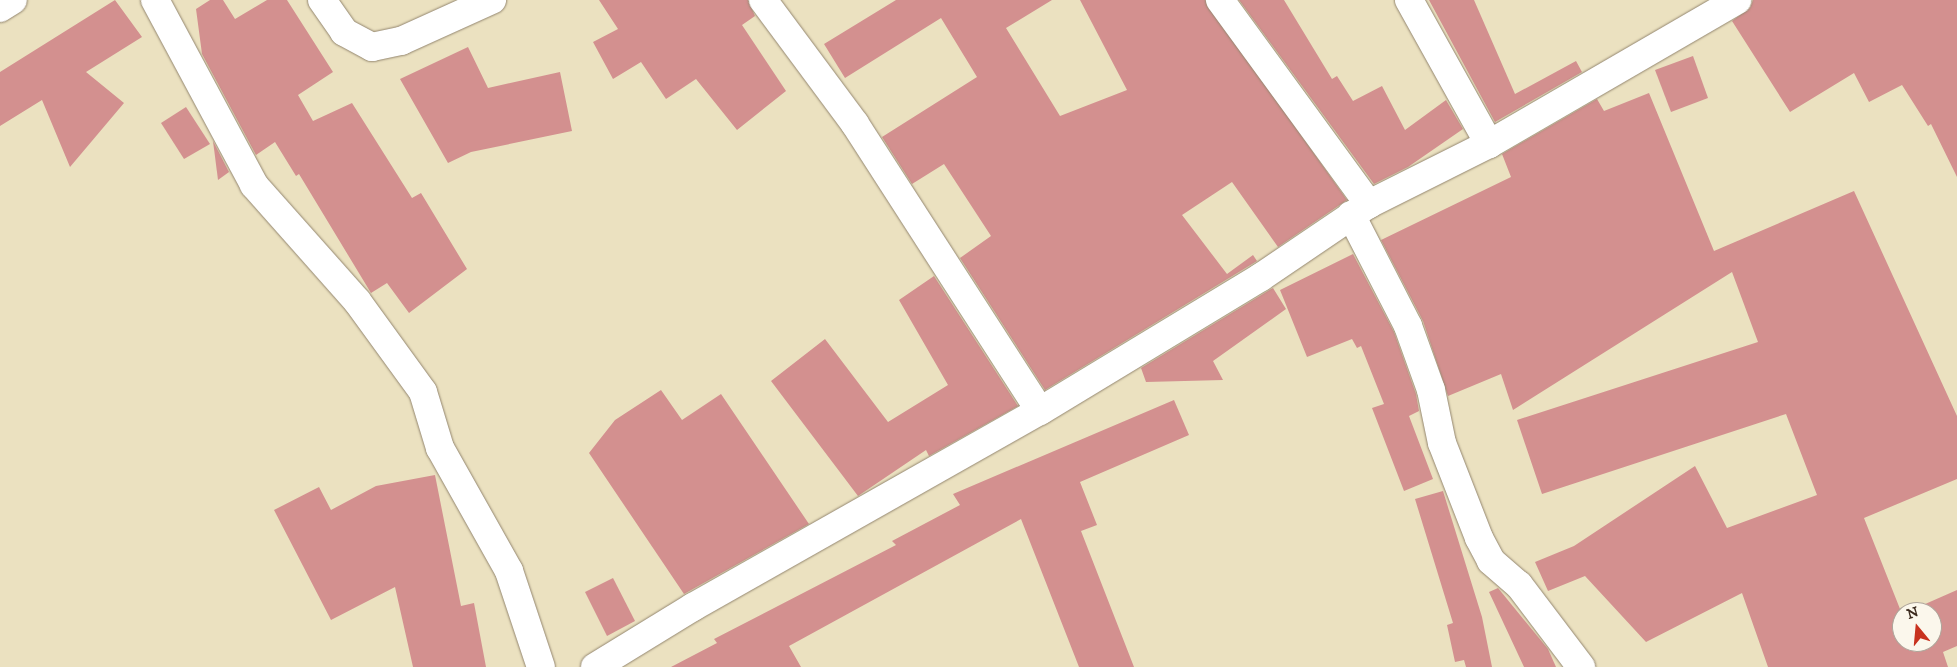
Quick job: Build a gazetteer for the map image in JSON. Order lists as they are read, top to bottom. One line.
{"north":"top"}
